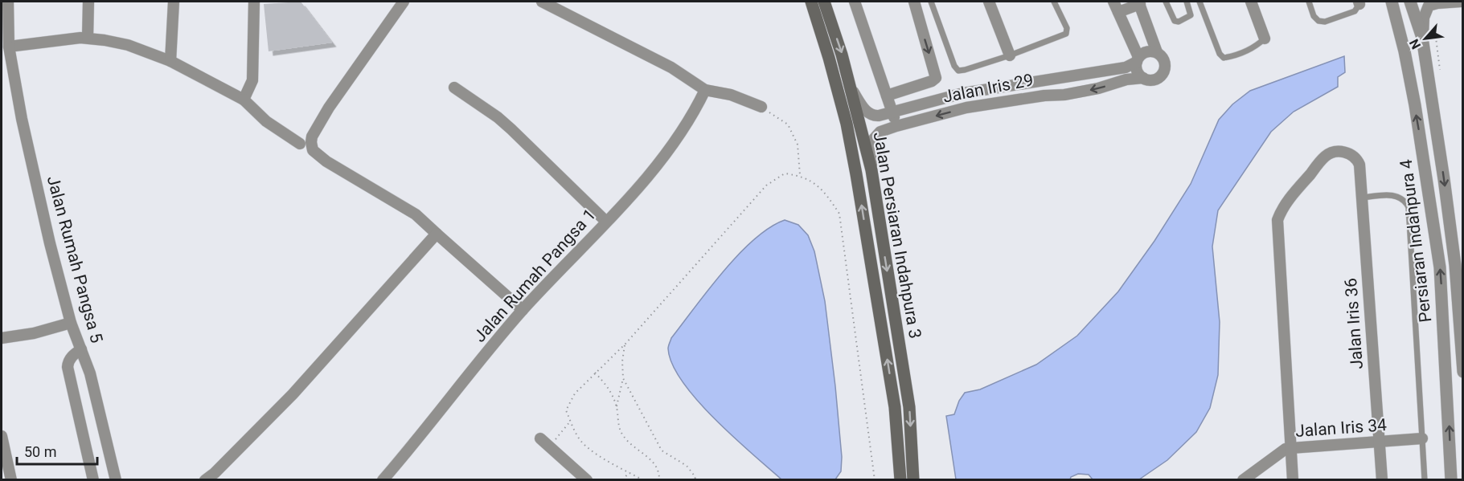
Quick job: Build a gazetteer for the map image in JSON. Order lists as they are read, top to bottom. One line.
{"streets":{"main road":["Jalan Persiaran Indahpura 3"],"street":["Jalan Iris 29","Persiaran Indahpura 4","Jalan Rumah Pangsa 5","Jalan Rumah Pangsa 1","Jalan Iris 36","Jalan Iris 34"]},"crossings":[["Jalan Iris 29","Jalan Persiaran Indahpura 3"],["Jalan Iris 36","Jalan Iris 34"]],"scale_bar":"50 m","north":"bottom left"}
